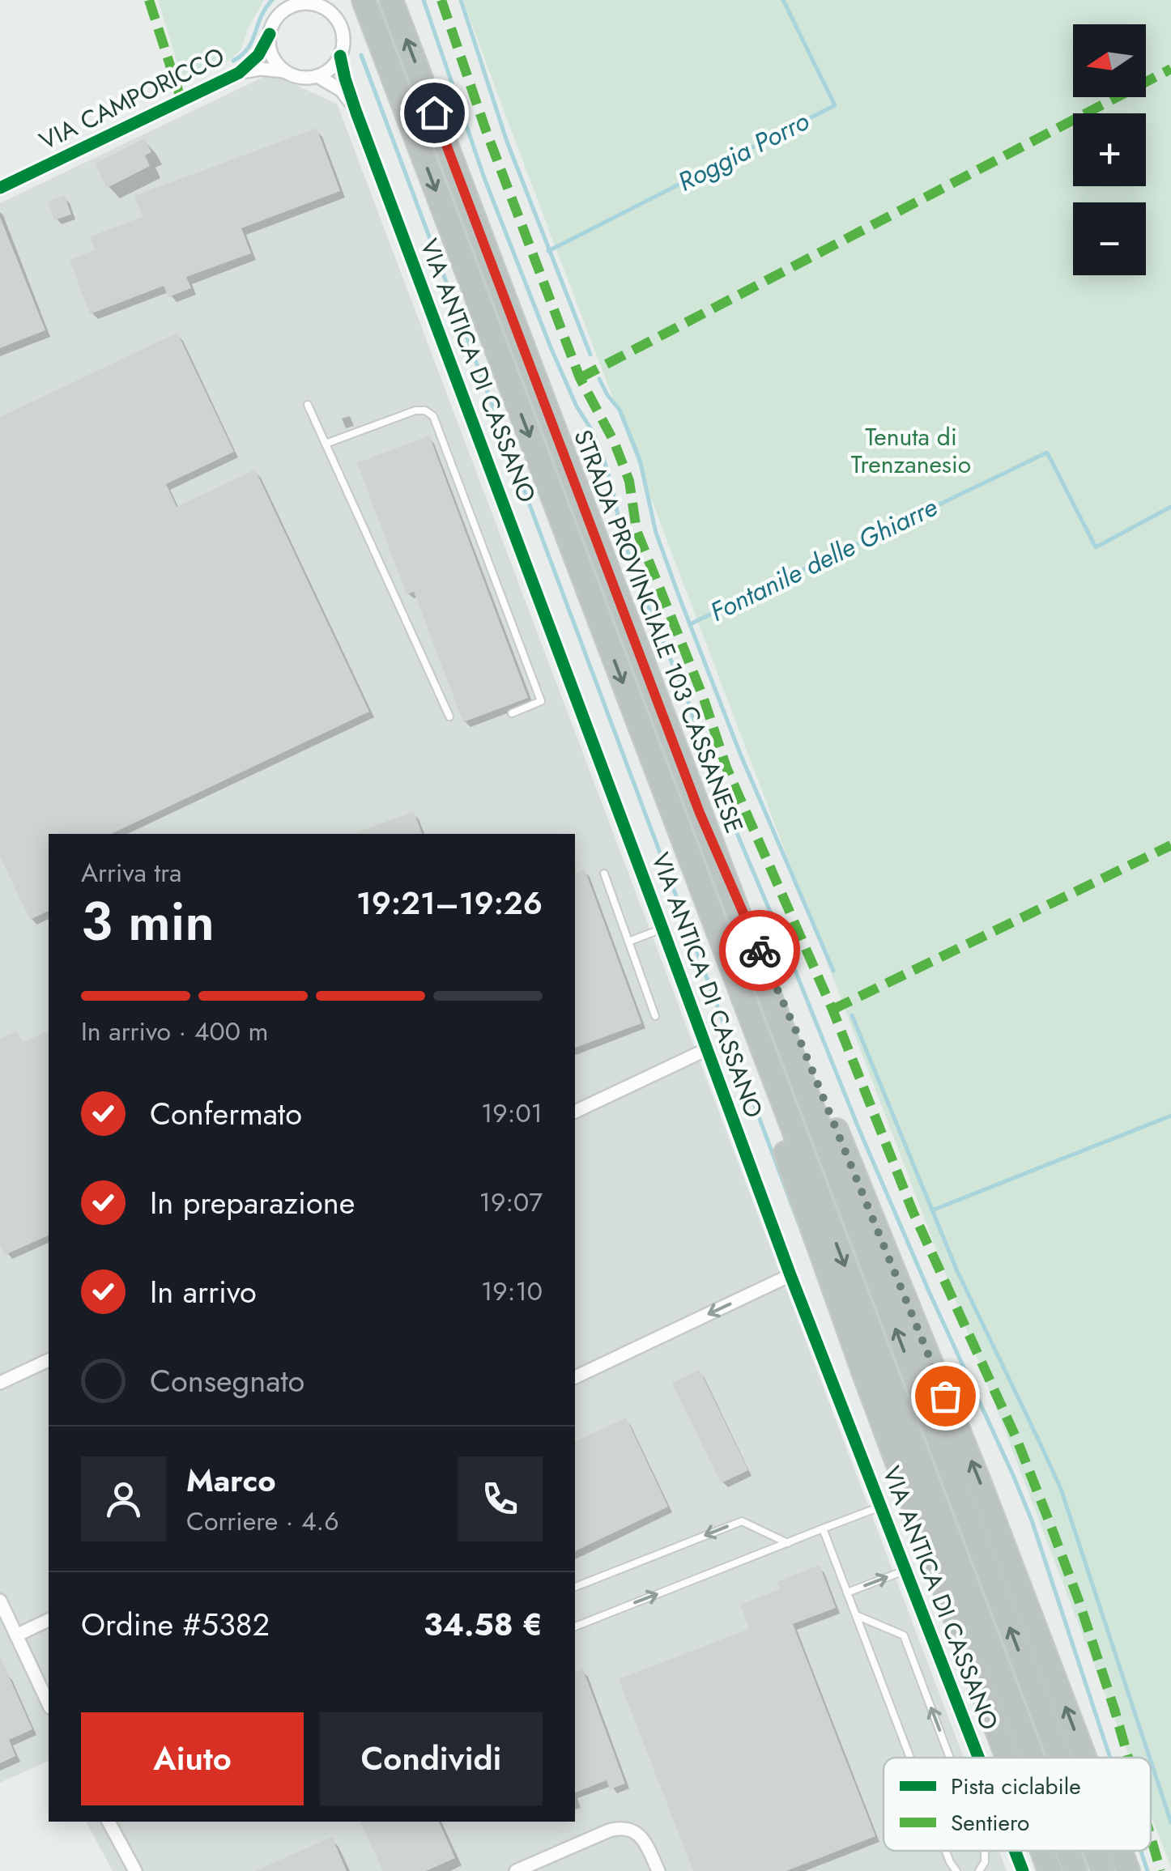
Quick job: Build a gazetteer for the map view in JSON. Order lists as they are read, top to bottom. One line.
{"streets":{"highway":["STRADA PROVINCIALE 103 CASSANESE"],"street":["VIA CAMPORICCO","VIA ANTICA DI CASSANO"]},"crossings":[["VIA CAMPORICCO","VIA ANTICA DI CASSANO"]],"water":["Roggia Porro","Fontanile delle Ghiarre"],"parks":["Tenuta di Trenzanesio"],"legend":["Pista ciclabile","Sentiero"],"north":"left","page":{"map_buttons":["+","−"],"heading":["3 min","Arriva tra","19:21–19:26"],"panel":["Marco","Corriere · 4.6","Ordine #5382","34.58 €"],"bar":"In arrivo · 400 m","list":[["Confermato","19:01"],["In preparazione","19:07"],["In arrivo","19:10"],"Consegnato"],"buttons":["Aiuto","Condividi"]}}
